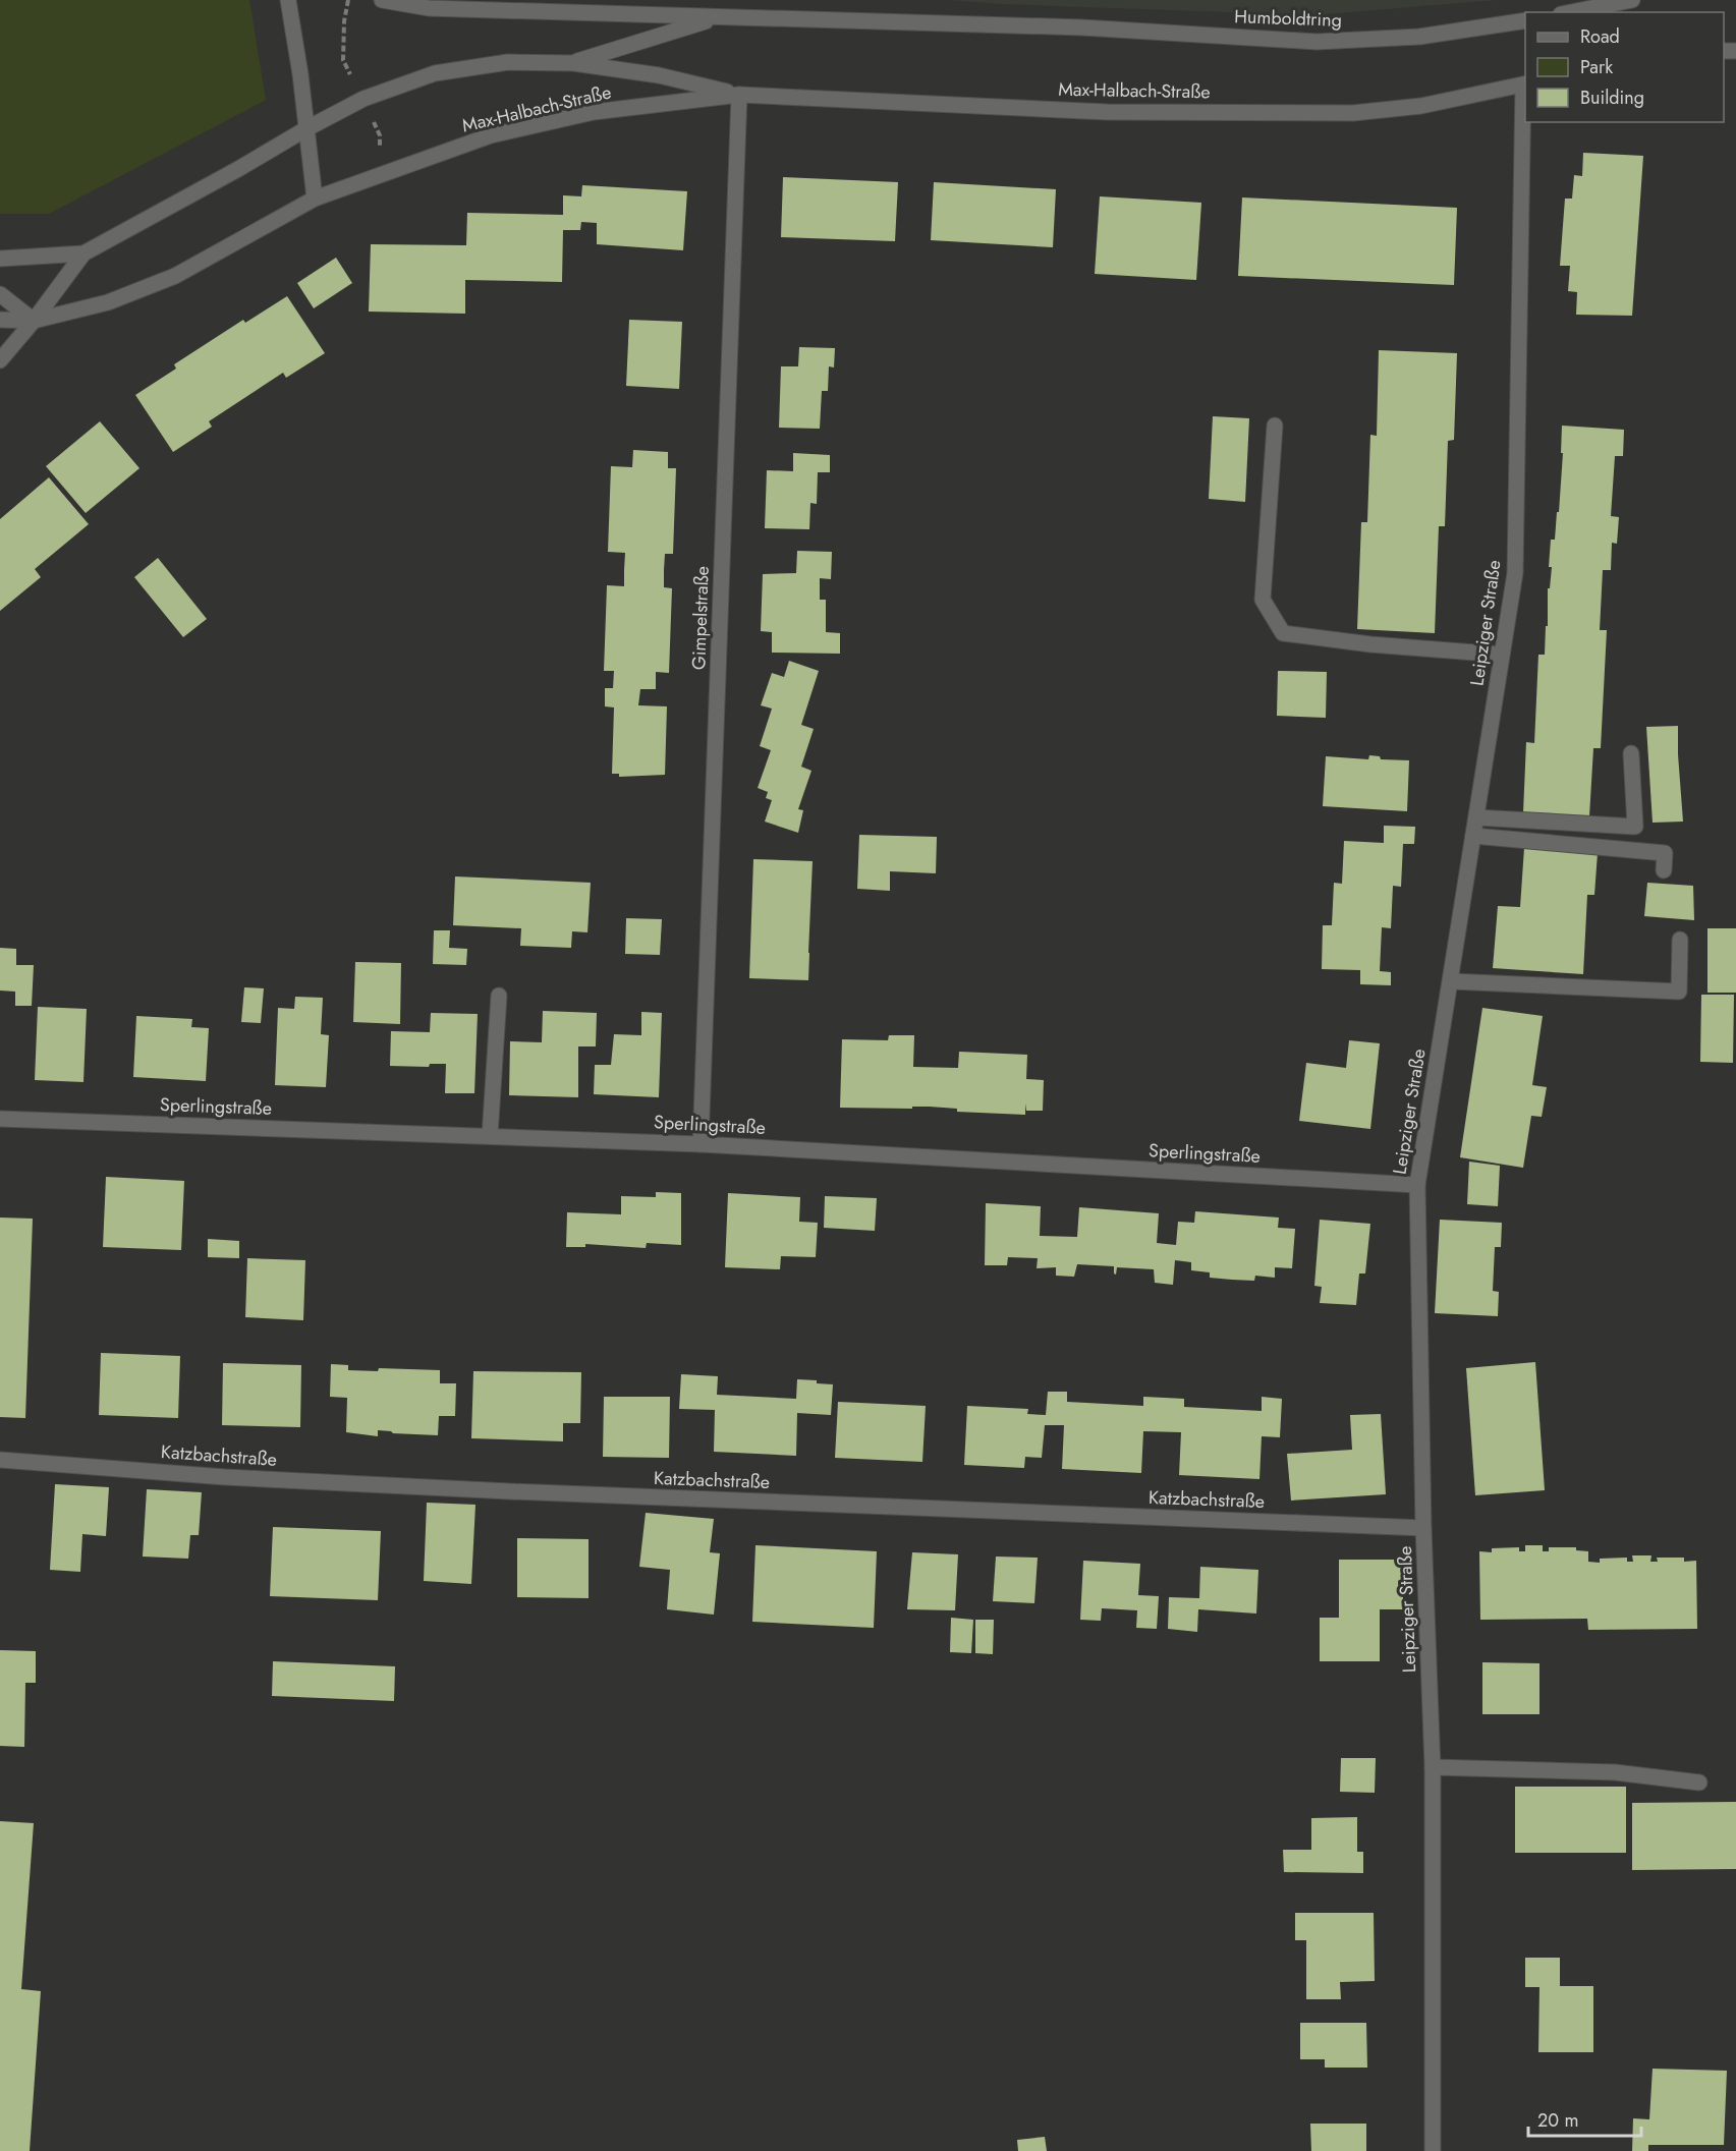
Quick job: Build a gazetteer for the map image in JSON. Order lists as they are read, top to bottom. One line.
{"streets":{"street":["Humboldtring","Max-Halbach-Straße","Gimpelstraße","Leipziger Straße","Sperlingstraße","Katzbachstraße"]},"crossings":[["Humboldtring","Max-Halbach-Straße"],["Max-Halbach-Straße","Gimpelstraße"],["Max-Halbach-Straße","Leipziger Straße"],["Gimpelstraße","Sperlingstraße"],["Leipziger Straße","Sperlingstraße"],["Leipziger Straße","Katzbachstraße"]],"legend":["Road","Park","Building"],"scale_bar":"20 m"}
